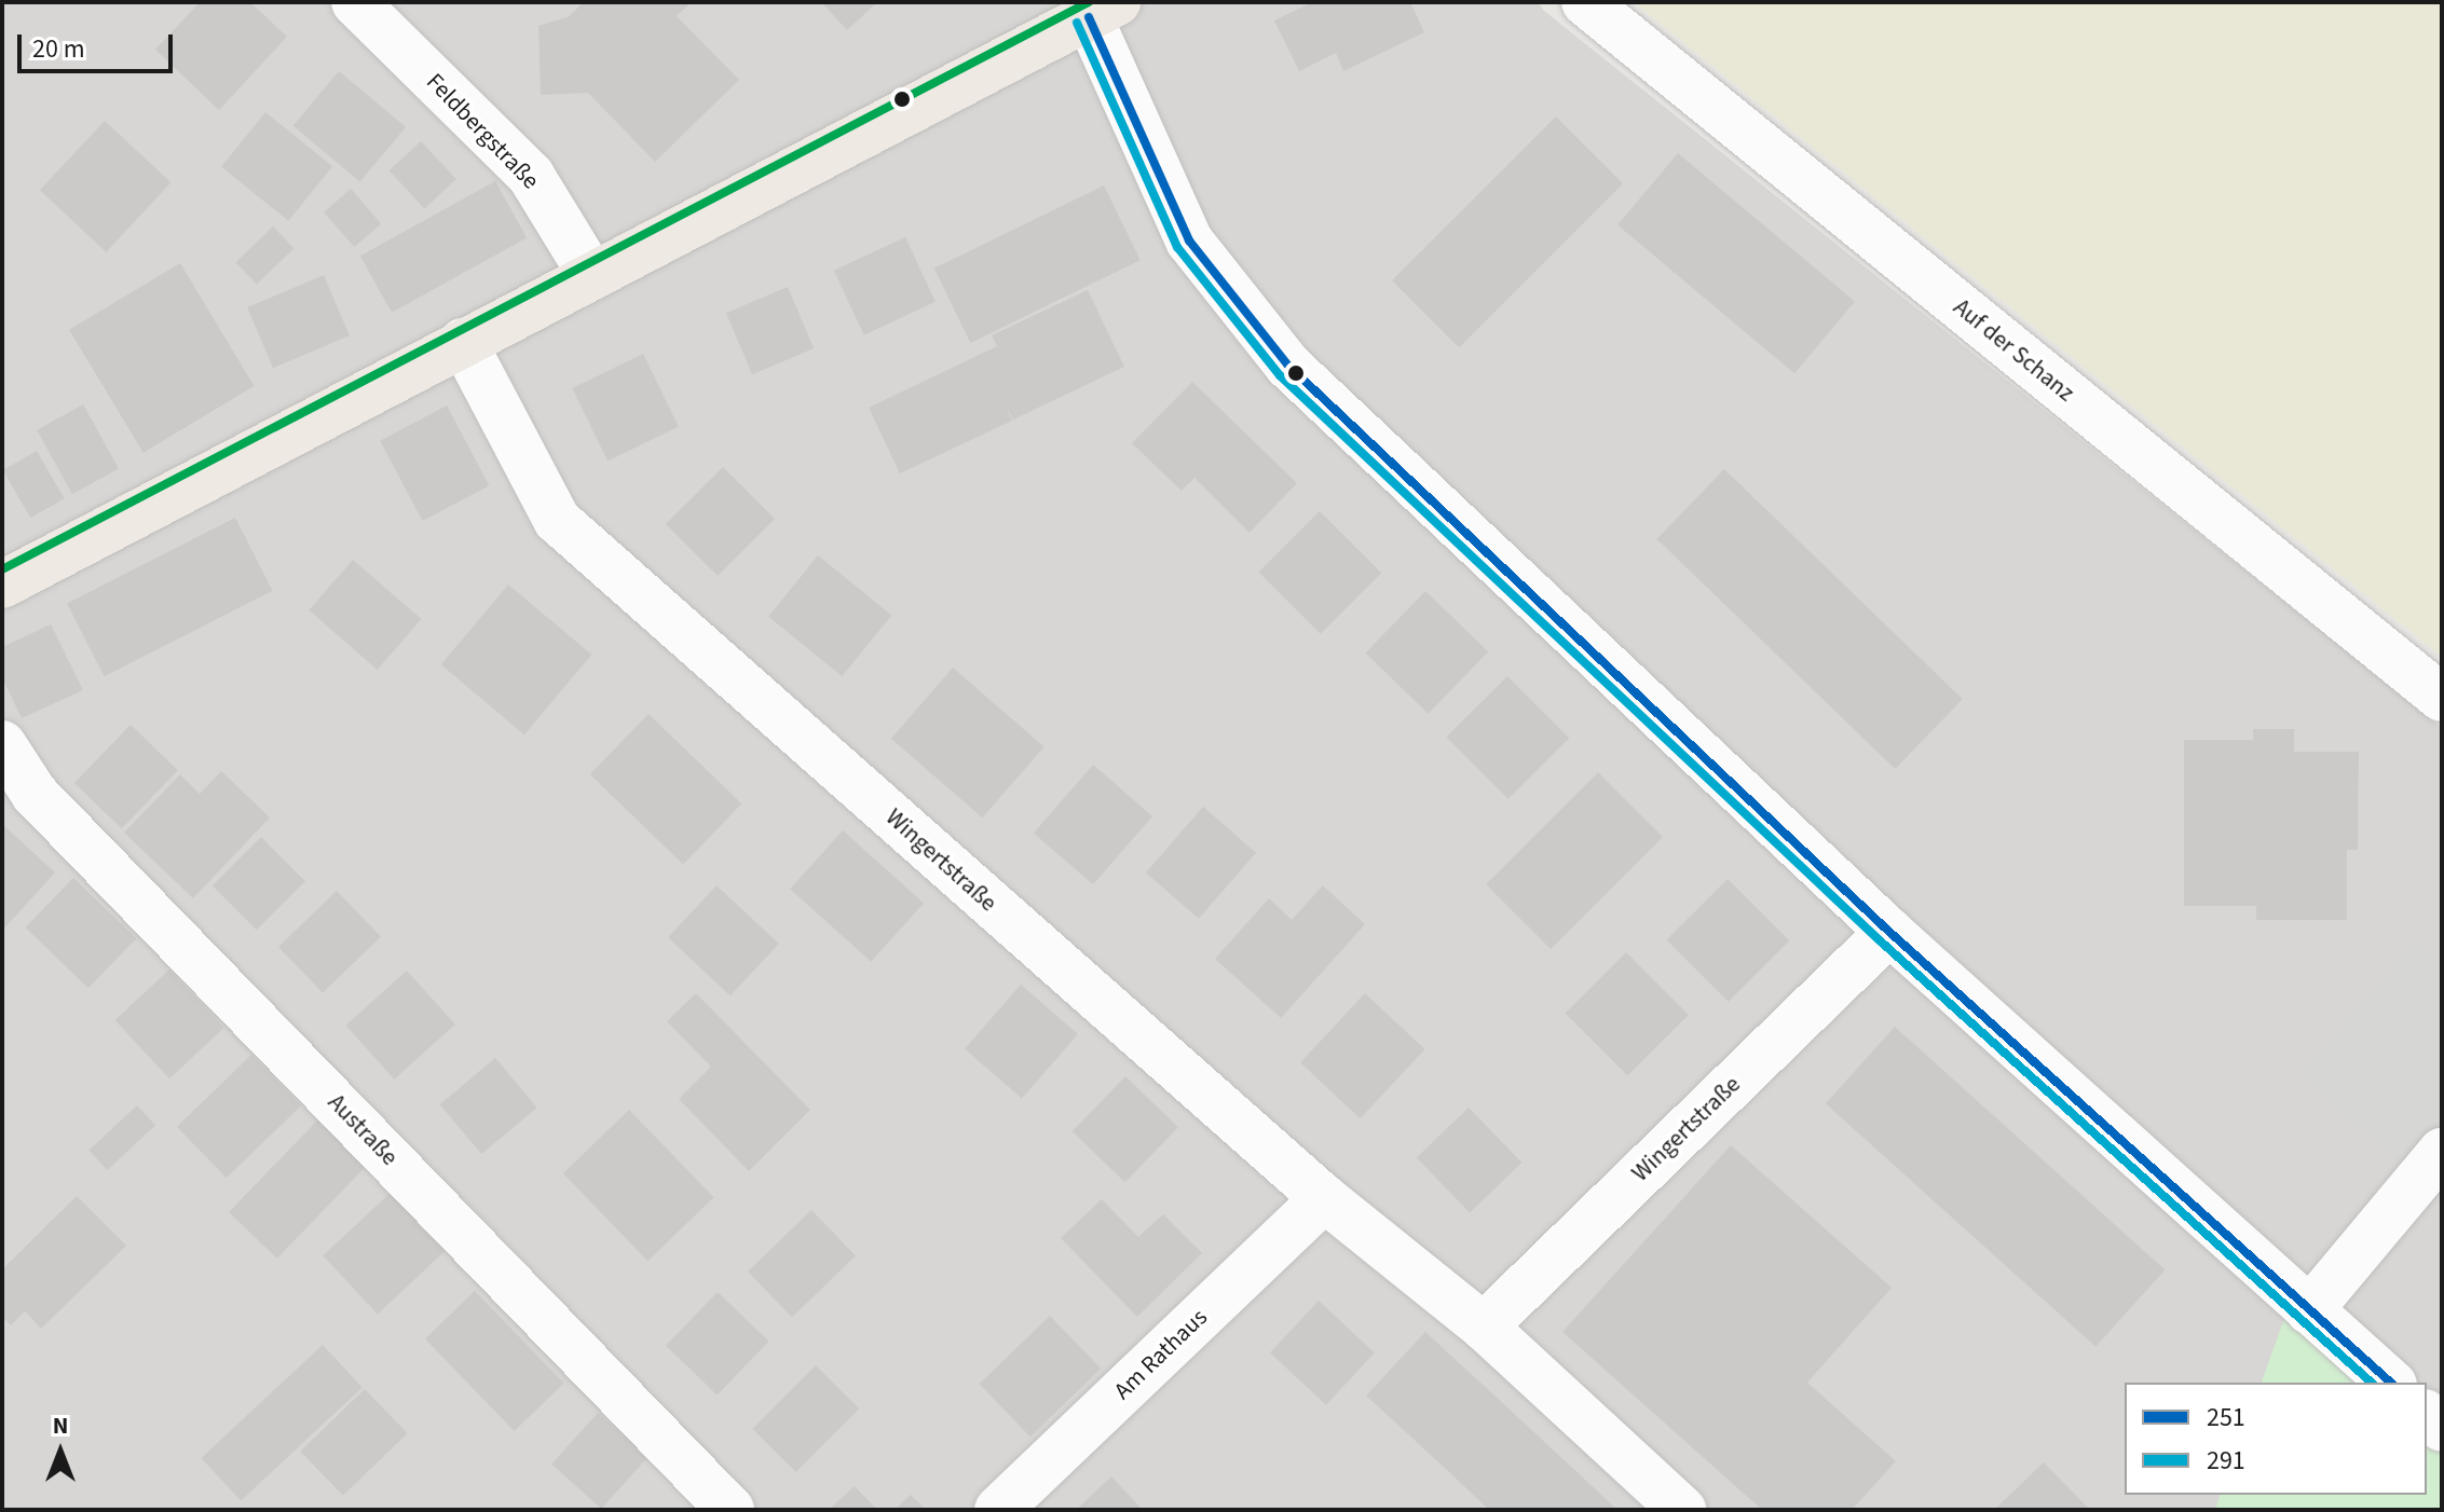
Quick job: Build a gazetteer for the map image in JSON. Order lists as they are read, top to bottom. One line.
{"streets":{"street":["Feldbergstraße","Auf der Schanz","Wingertstraße","Austraße","Am Rathaus"]},"crossings":[["Wingertstraße","Am Rathaus"]],"lines":["transit line 251","transit line 291"],"legend":["251","291"],"scale_bar":"20 m","north":"top"}
